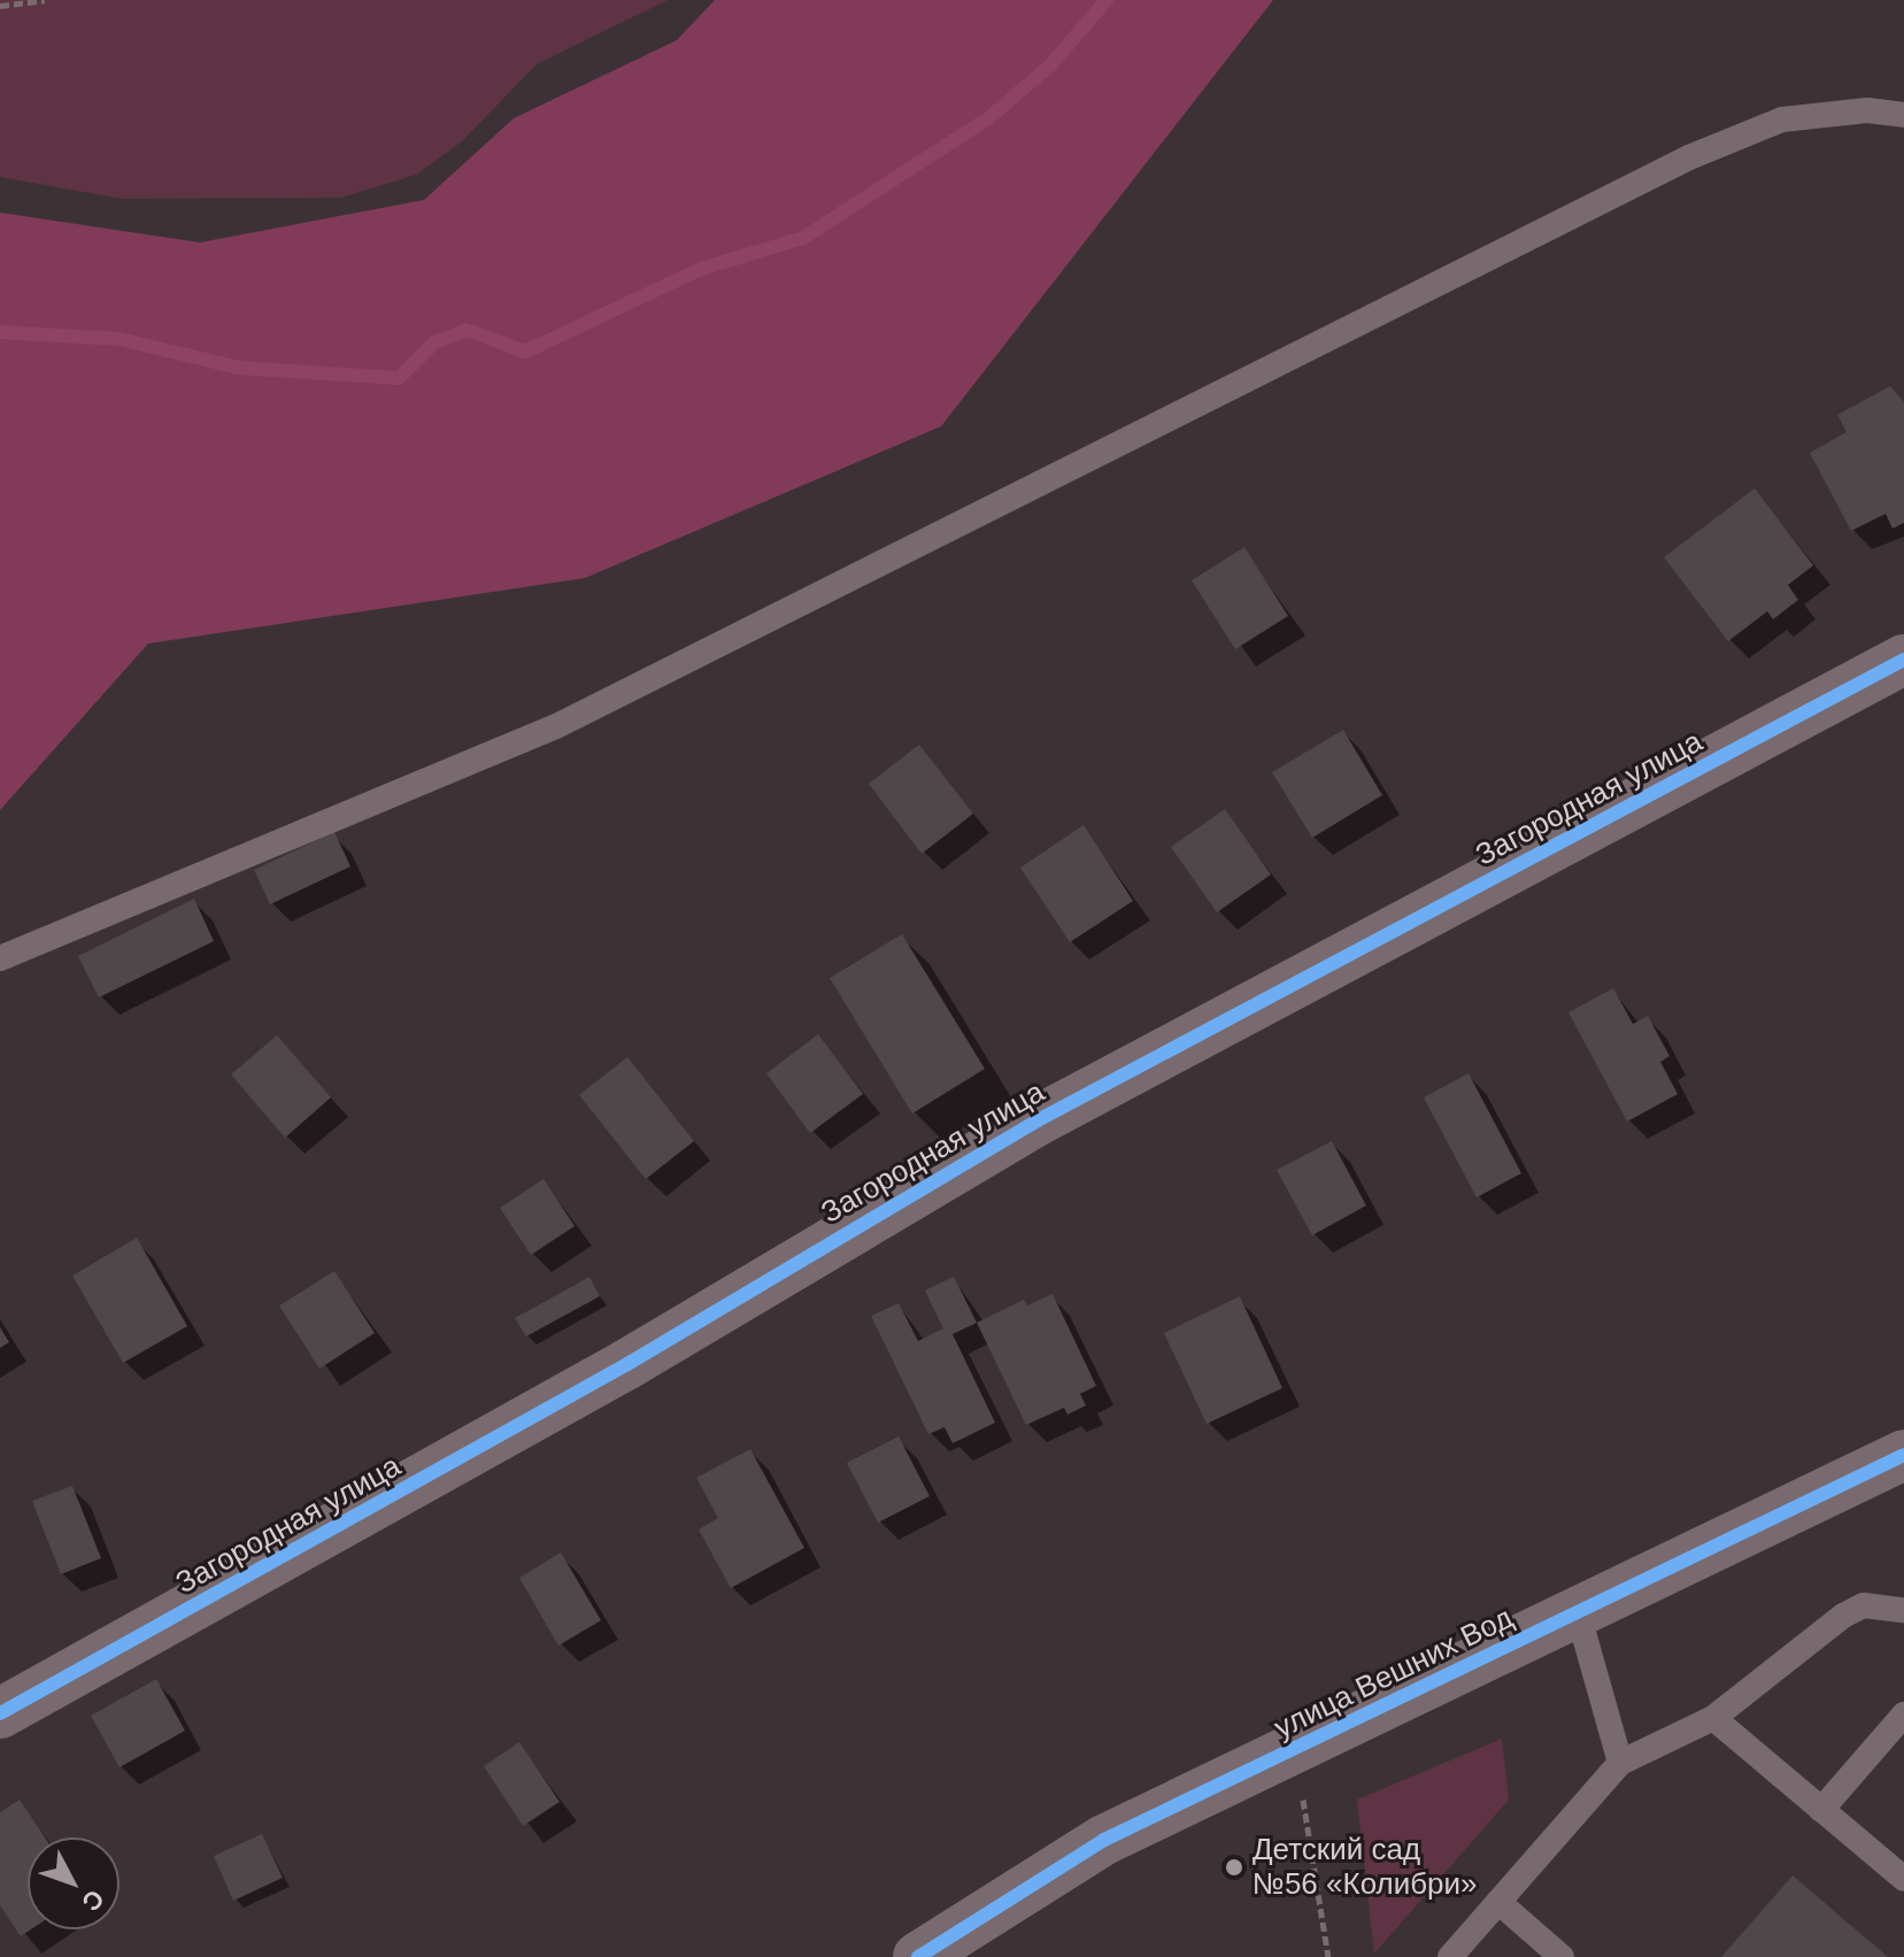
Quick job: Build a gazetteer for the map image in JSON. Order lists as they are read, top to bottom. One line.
{"streets":{"street":["Загородная улица","улица Вешних Вод"]},"places":["Детский сад №56 «Колибри»"],"north":"bottom right"}
